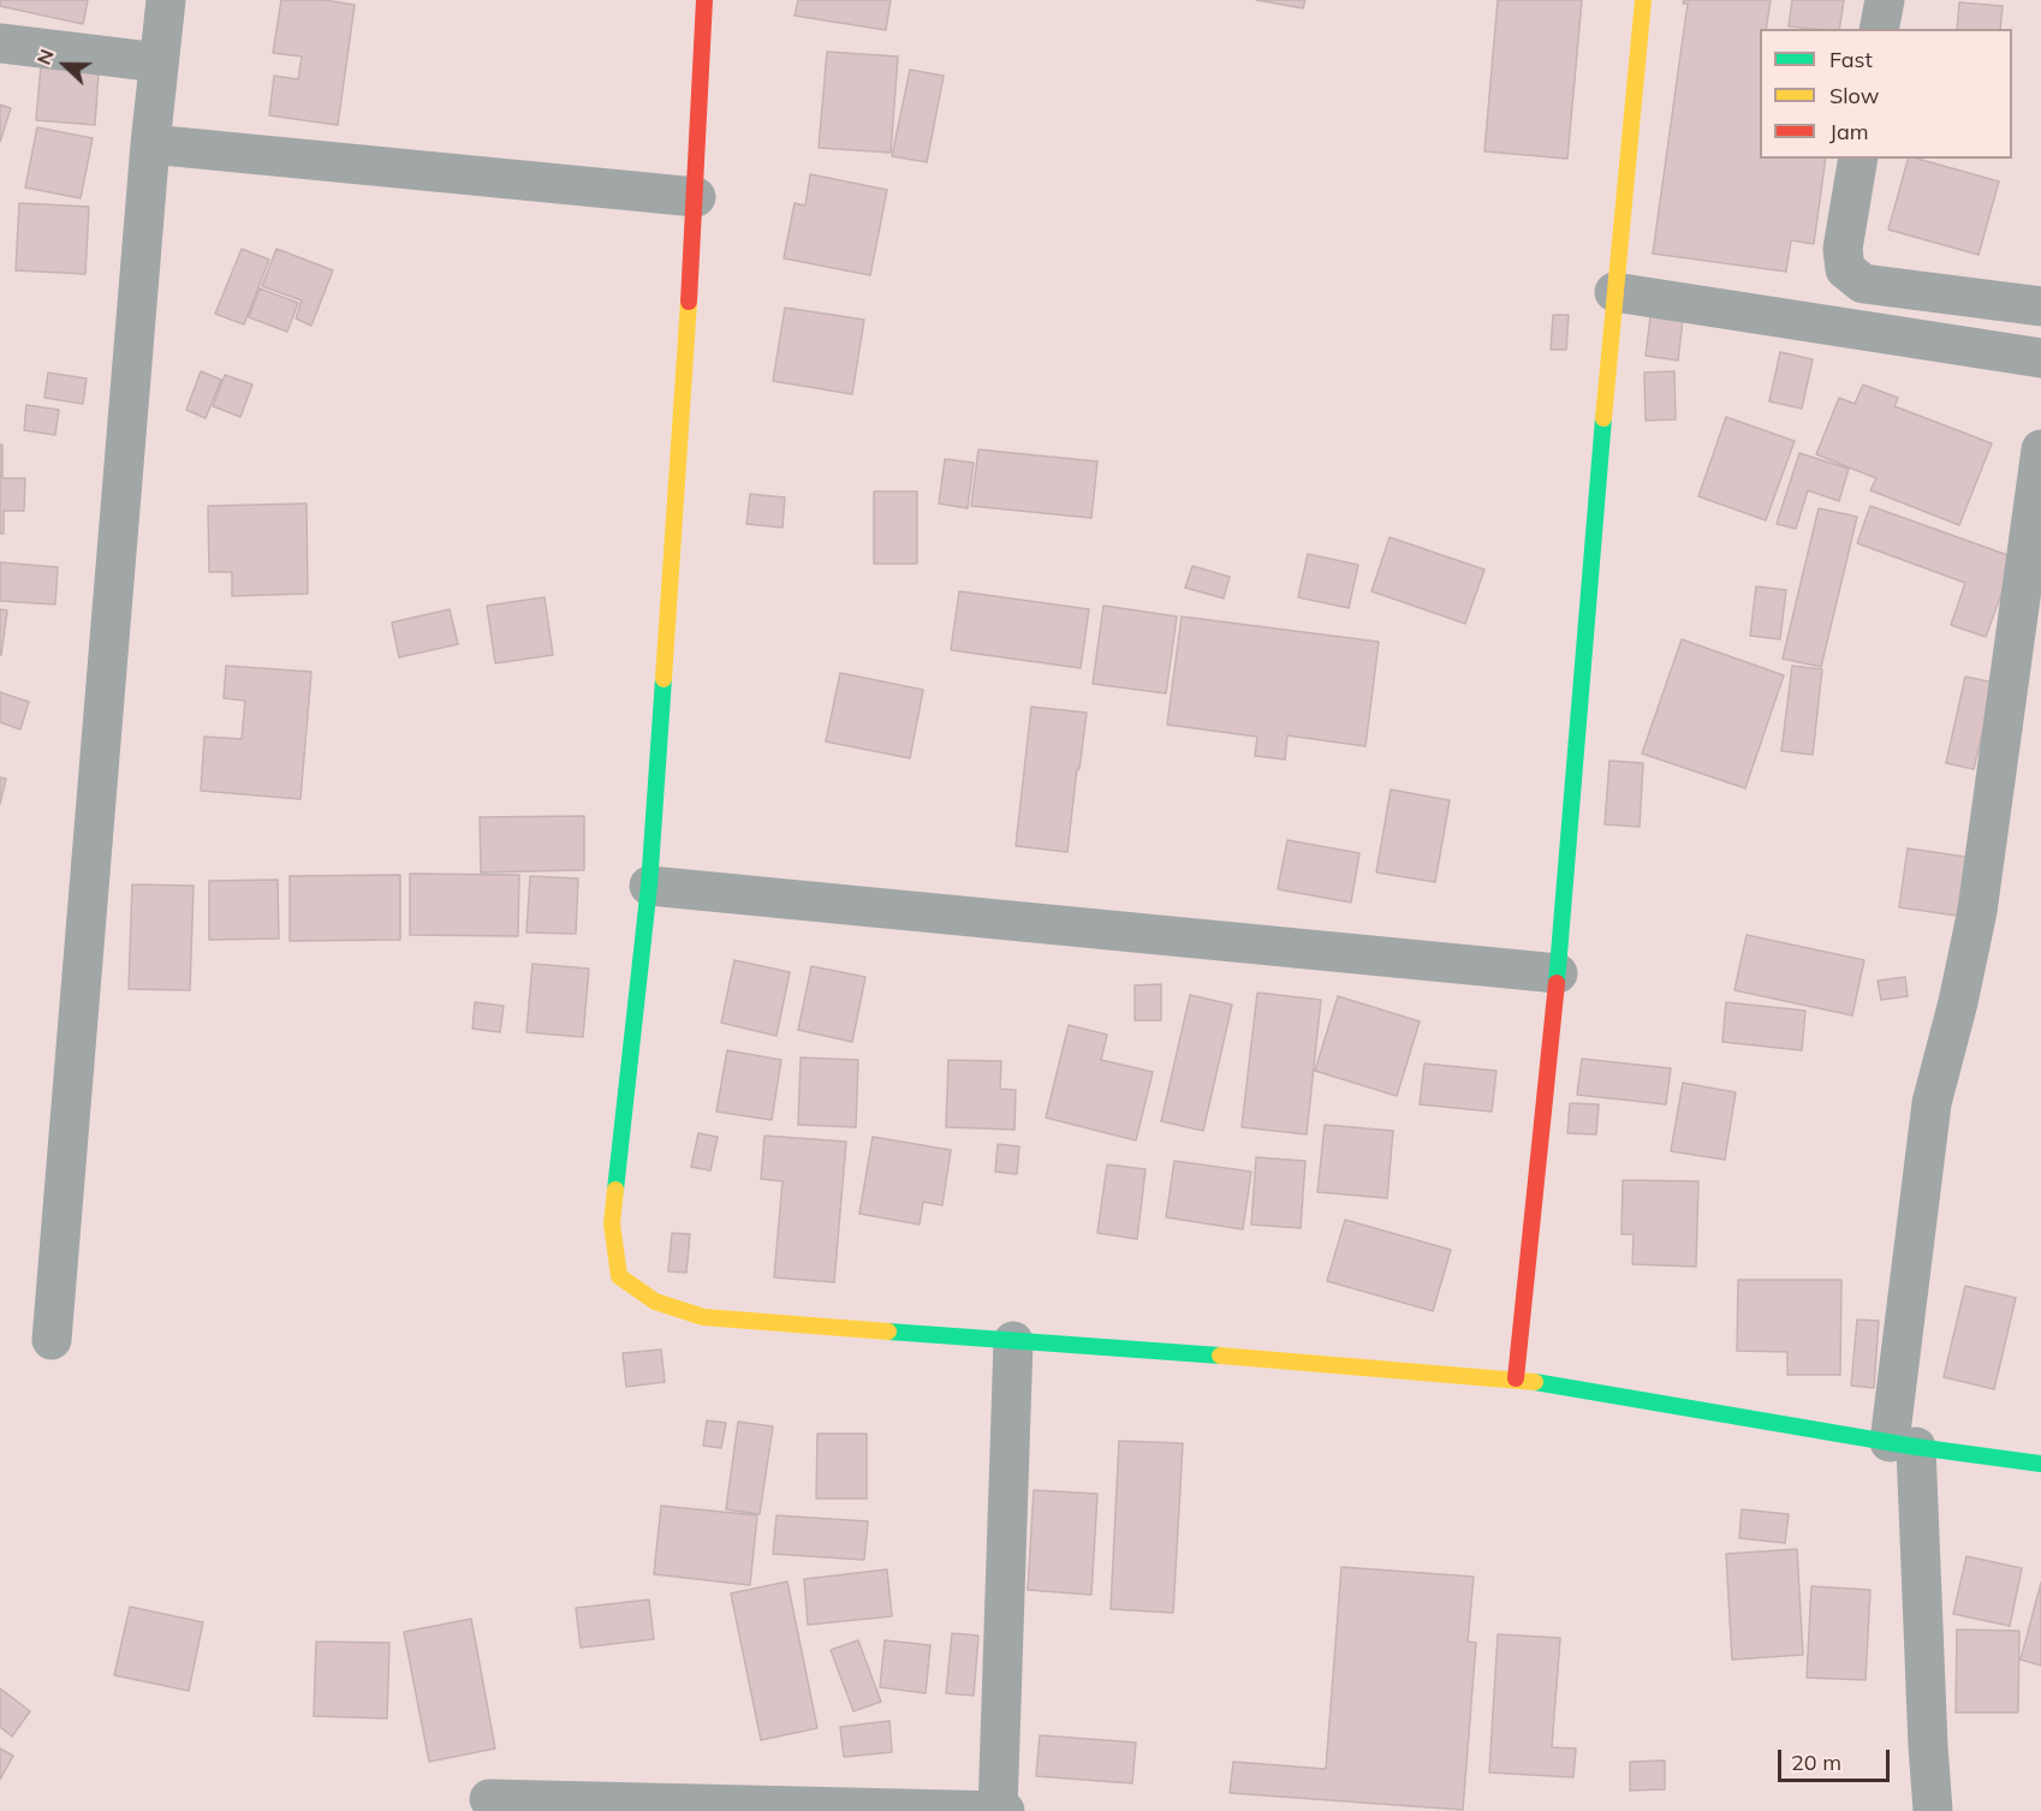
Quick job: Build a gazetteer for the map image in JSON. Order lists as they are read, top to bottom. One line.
{"legend":["Fast","Slow","Jam"],"scale_bar":"20 m","north":"left"}
